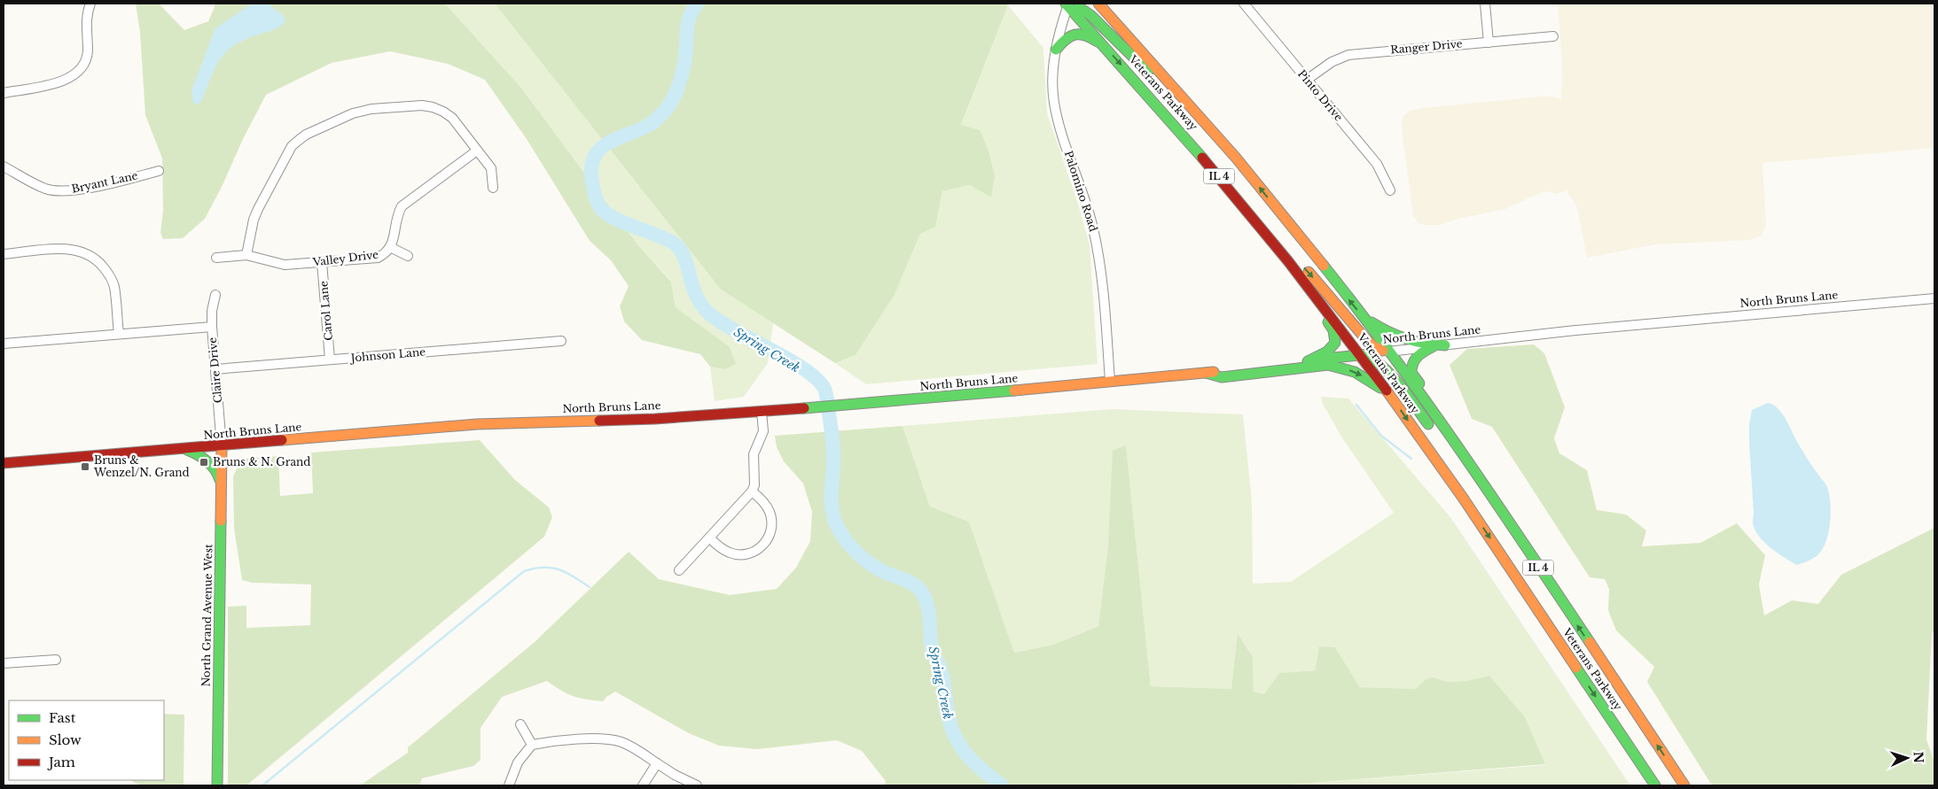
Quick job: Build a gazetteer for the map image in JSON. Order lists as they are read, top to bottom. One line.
{"streets":{"main road":["Veterans Parkway","IL 4","North Bruns Lane","North Grand Avenue West"],"street":["Ranger Drive","Pinto Drive","Bryant Lane","Palomino Road","Valley Drive","Carol Lane","Johnson Lane","Claire Drive"]},"crossings":[["Ranger Drive","Pinto Drive"],["Veterans Parkway","Palomino Road"],["Veterans Parkway","North Bruns Lane"],["Palomino Road","North Bruns Lane"],["Valley Drive","Carol Lane"],["North Bruns Lane","Claire Drive"],["North Bruns Lane","North Grand Avenue West"],["Carol Lane","Johnson Lane"],["Johnson Lane","Claire Drive"],["Claire Drive","North Grand Avenue West"]],"water":["Spring Creek"],"places":{"transit":["Bruns & N. Grand","Bruns & Wenzel/N. Grand"]},"legend":["Fast","Slow","Jam"],"north":"right"}
